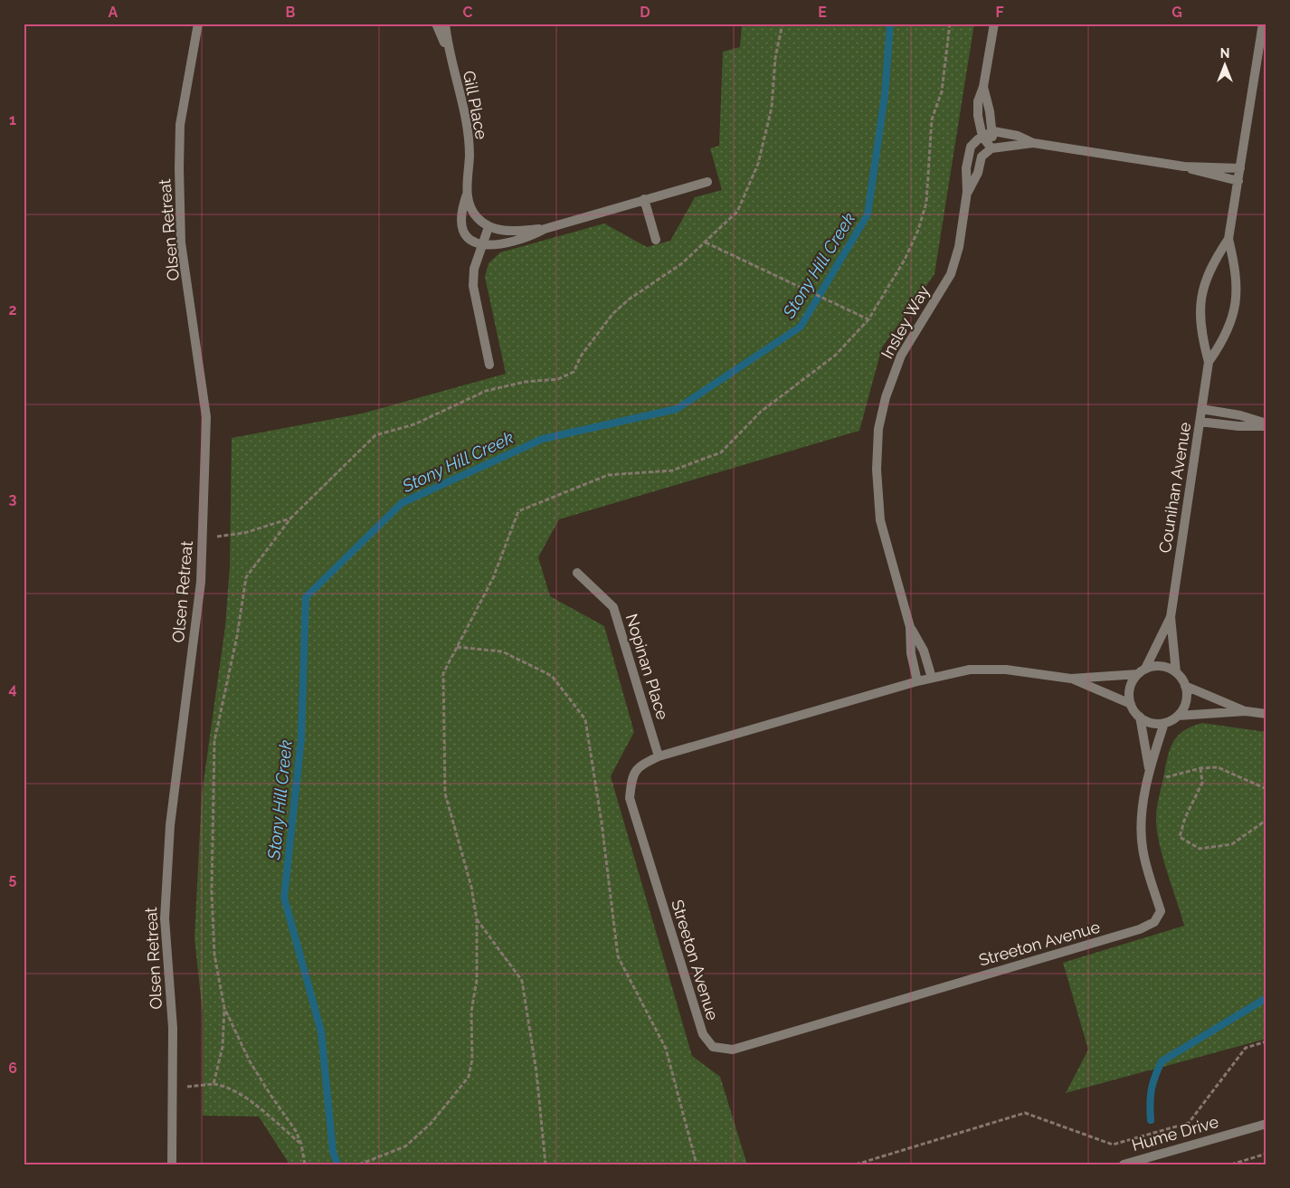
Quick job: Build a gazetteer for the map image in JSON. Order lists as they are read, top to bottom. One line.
{"streets":{"street":["Gill Place","Olsen Retreat","Insley Way","Counihan Avenue","Nopinan Place","Streeton Avenue","Hume Drive"]},"crossings":[["Insley Way","Streeton Avenue"],["Counihan Avenue","Streeton Avenue"],["Nopinan Place","Streeton Avenue"]],"water":["Stony Hill Creek"],"north":"top","grid":{"columns":["A","B","C","D","E","F","G"],"rows":["1","2","3","4","5","6"]}}
